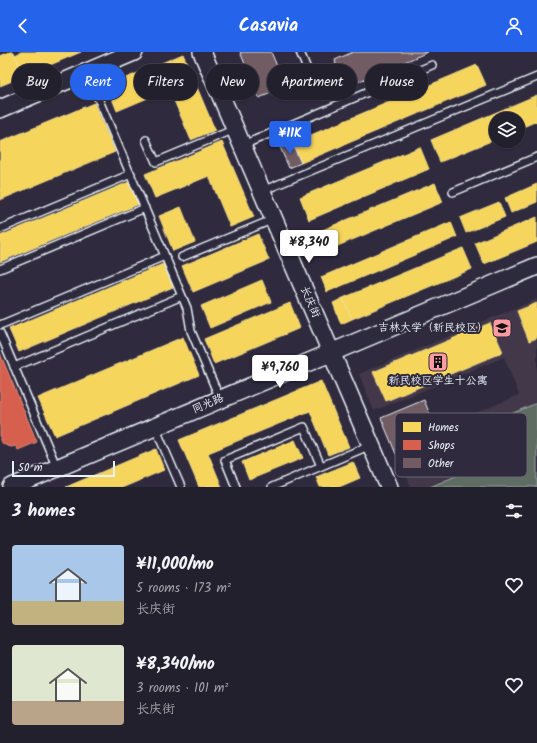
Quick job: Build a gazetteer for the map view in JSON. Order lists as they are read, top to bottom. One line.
{"streets":{"street":["长庆街","同光路"]},"crossings":[["长庆街","同光路"]],"places":{"school or university":["吉林大学（新民校区）"],"building":["新民校区学生十公寓"]},"legend":["Homes","Shops","Other"],"scale_bar":"50 m","page":{"header":"Casavia","chip":["Buy","Rent","Filters","New","Apartment","House"],"price":["¥11K","¥8,340","¥9,760"],"scale":"50 m","heading":"3 homes","list":[{"name":"¥11,000/mo","note":"5 rooms · 173 m² · 长庆街"},{"name":"¥8,340/mo","note":"3 rooms · 101 m² · 长庆街"}]}}
